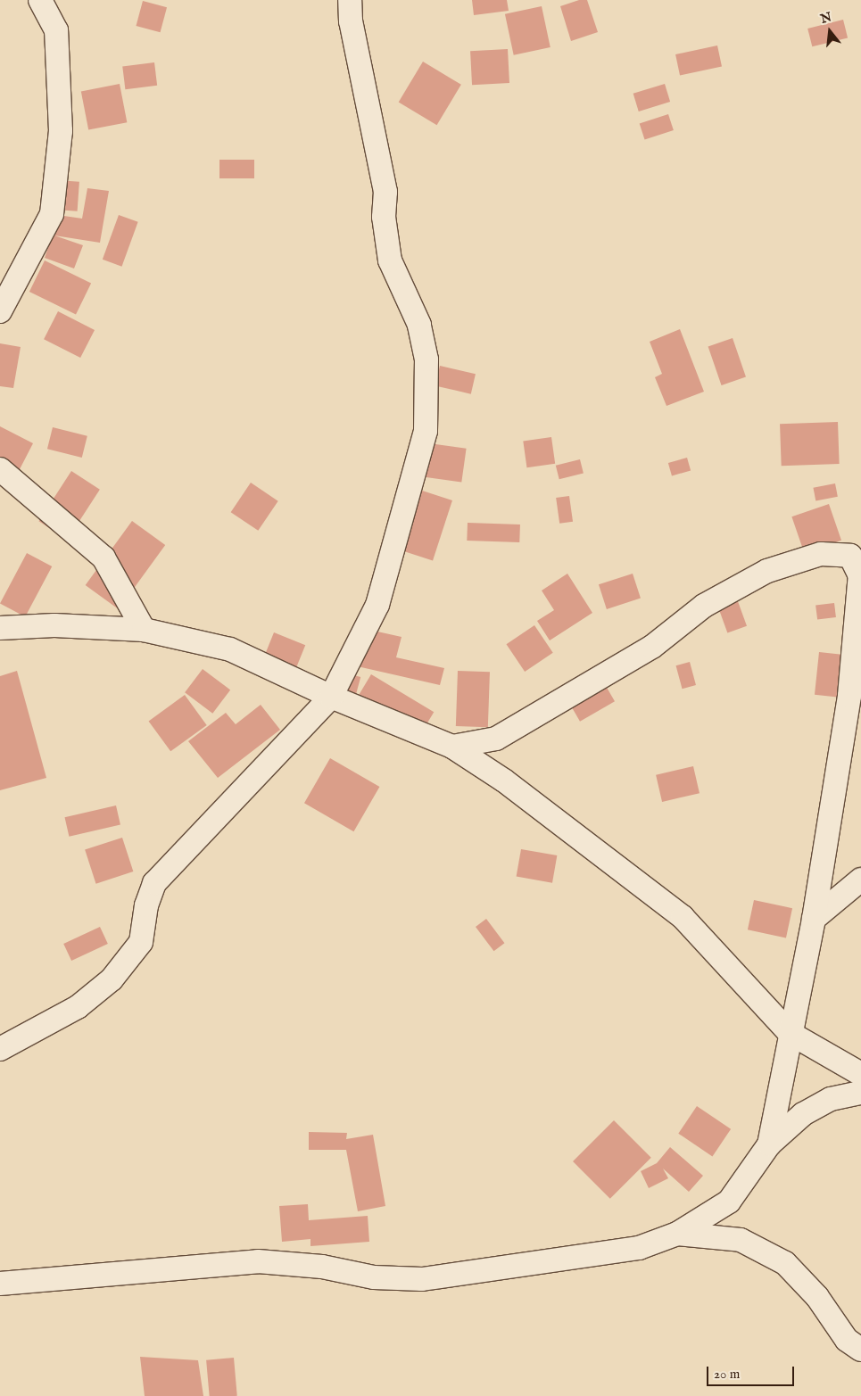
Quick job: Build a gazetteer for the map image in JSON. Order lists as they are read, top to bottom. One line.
{"scale_bar":"20 m","north":"top"}
